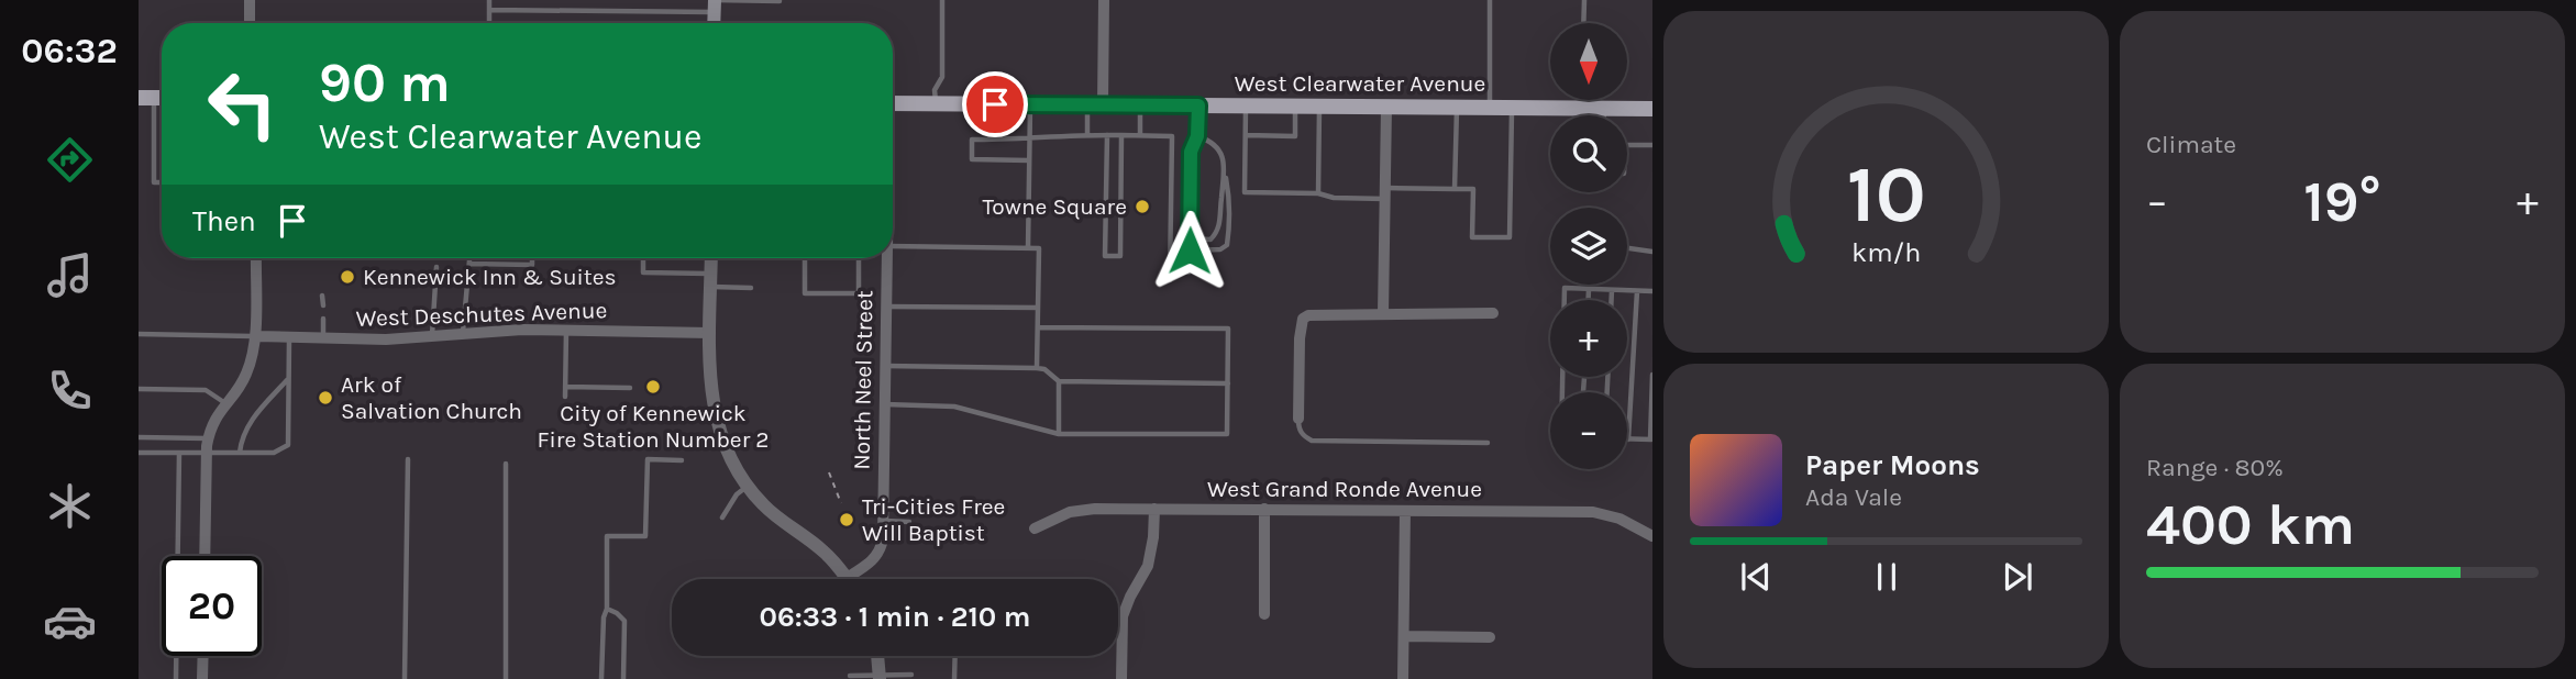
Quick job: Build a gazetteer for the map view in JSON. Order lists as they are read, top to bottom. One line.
{"streets":{"main road":["West Clearwater Avenue"],"street":["West Deschutes Avenue","North Neel Street","West Grand Ronde Avenue"]},"places":["Towne Square","Kennewick Inn & Suites","City of Kennewick Fire Station Number 2","Ark of Salvation Church","Tri-Cities Free Will Baptist"],"north":"bottom","page":{"tabs":"06:32","tile":["Climate",["Range · 80%","400 km"]],"map_buttons":["+","−"],"turn":["90 m","West Clearwater Avenue"],"heat":["−","19°","+"],"then":"Then","song":["Paper Moons","Ada Vale"],"limit":"20","trip":"06:33 · 1 min · 210 m","gauge":["10","km/h"]}}
